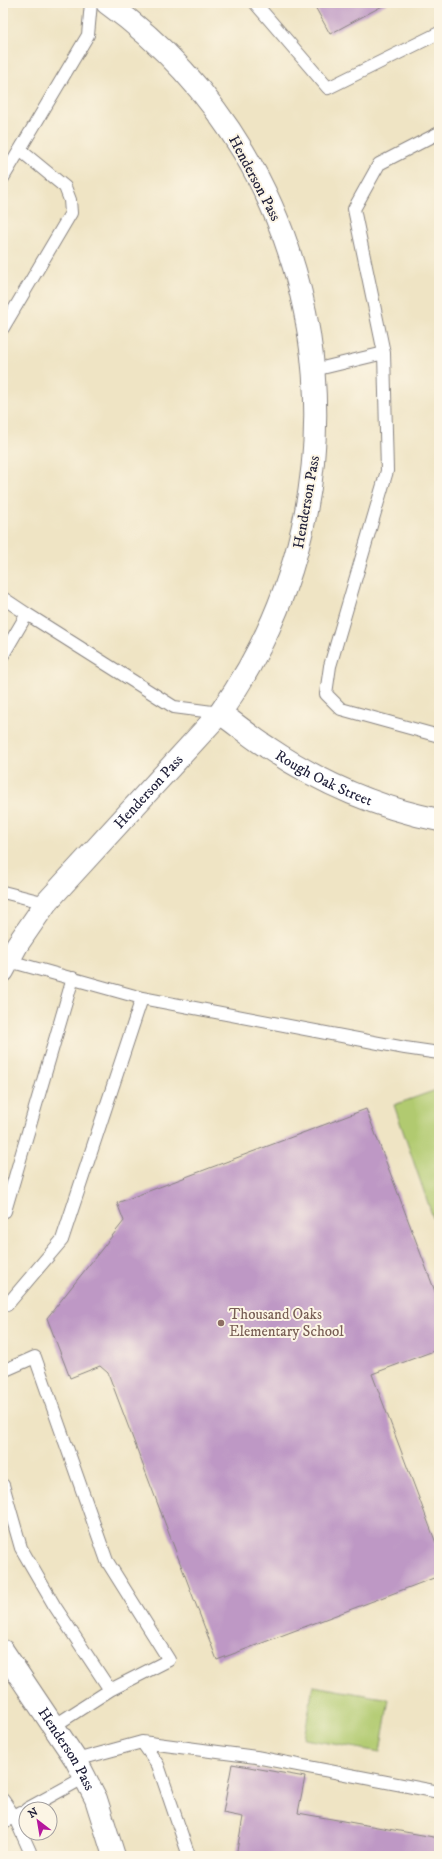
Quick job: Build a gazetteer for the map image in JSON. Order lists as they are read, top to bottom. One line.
{"streets":{"street":["Henderson Pass","Rough Oak Street"]},"crossings":[["Henderson Pass","Rough Oak Street"]],"places":["Thousand Oaks Elementary School"],"north":"top left"}
